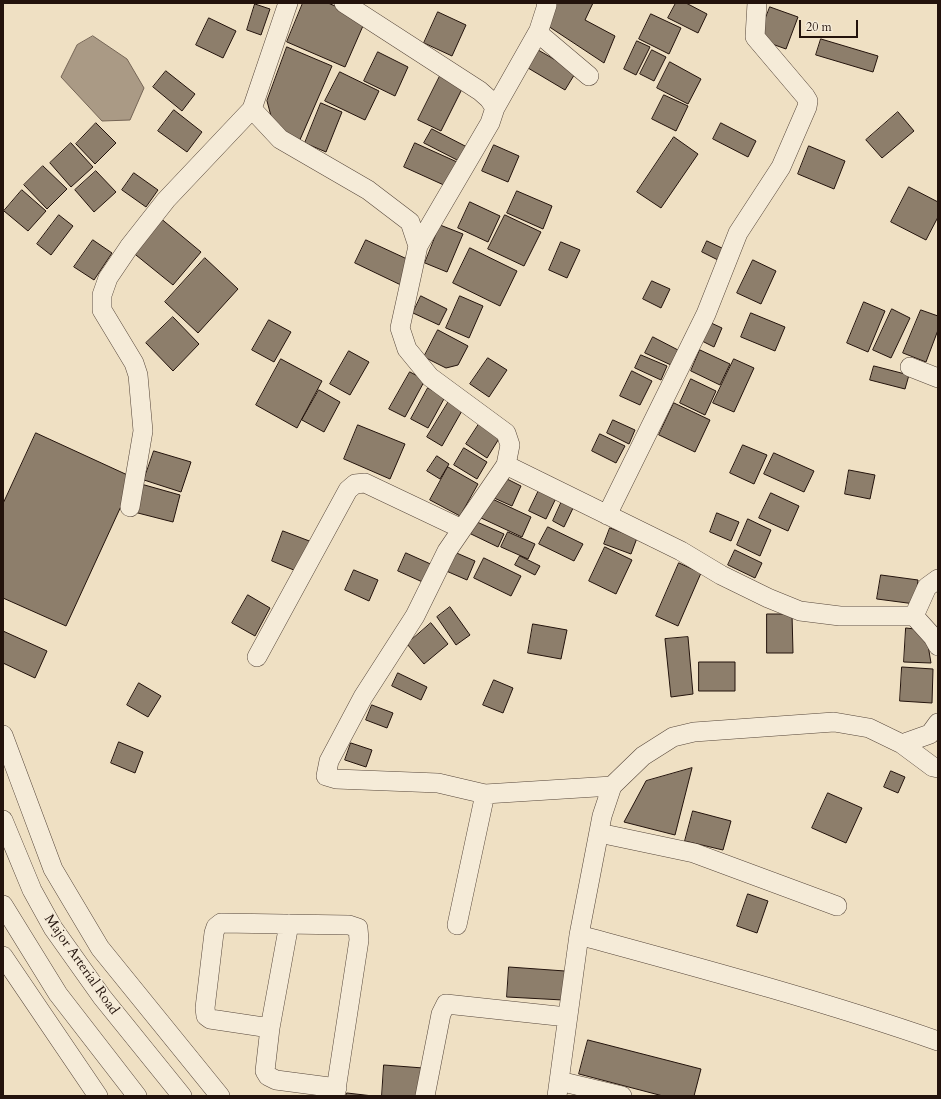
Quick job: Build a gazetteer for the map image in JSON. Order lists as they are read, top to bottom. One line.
{"streets":{"street":["Major Arterial Road"]},"scale_bar":"20 m"}
